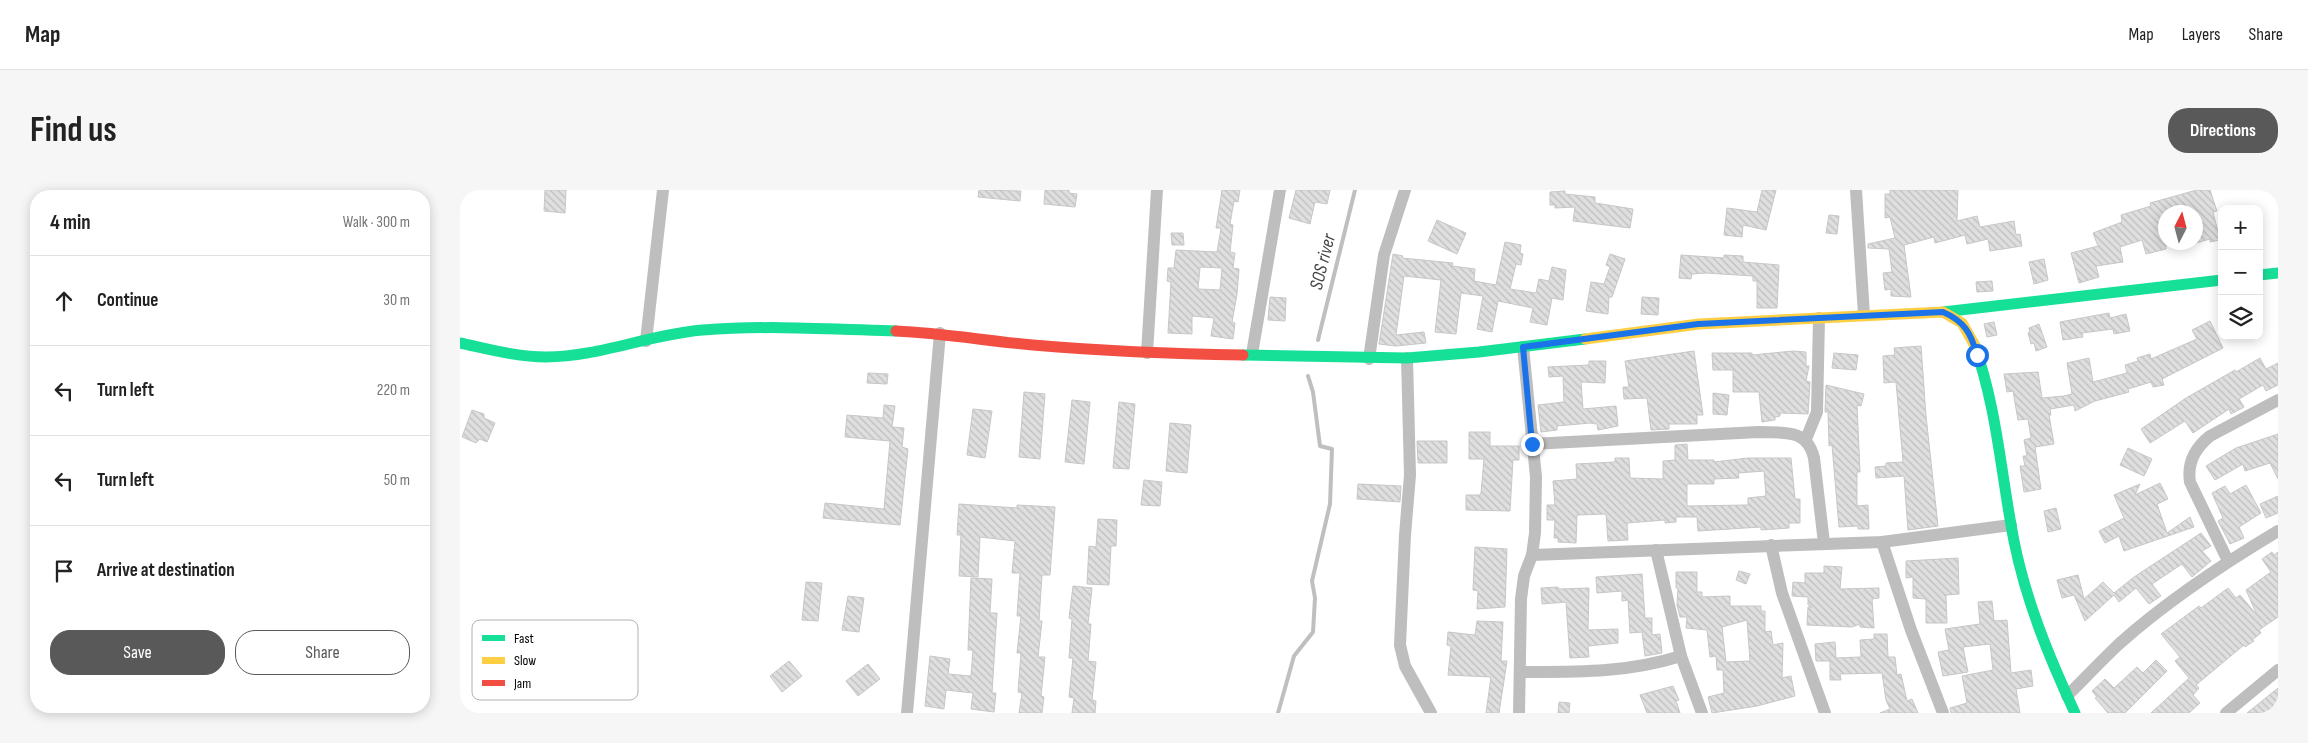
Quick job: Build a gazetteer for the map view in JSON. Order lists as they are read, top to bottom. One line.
{"water":["SOS river"],"legend":["Fast","Slow","Jam"],"north":"top","page":{"header":"Map","nav":["Map","Layers","Share"],"buttons":["Directions",["Save","Share"]],"title":"Find us","heading":["4 min","Walk · 300 m"],"map_buttons":["+","−"],"list":[["Continue","30 m"],["Turn left","220 m"],["Turn left","50 m"],"Arrive at destination"]}}
